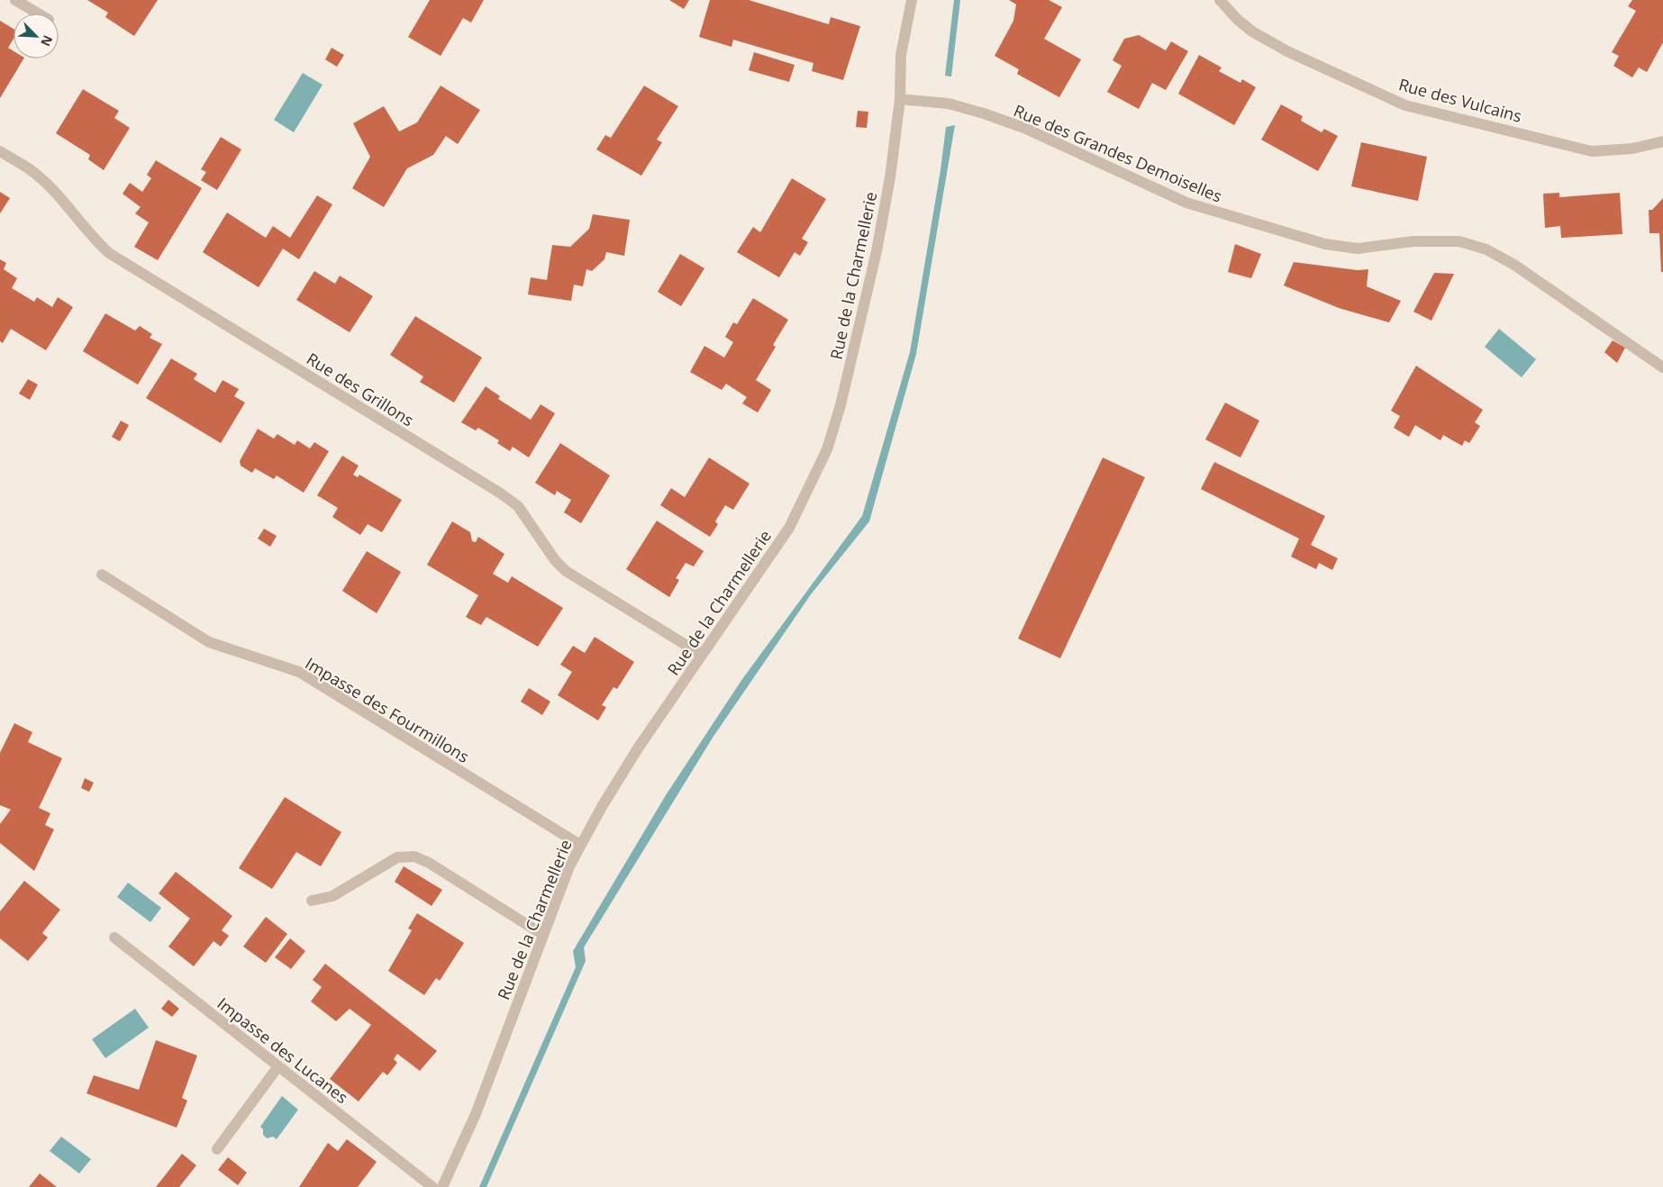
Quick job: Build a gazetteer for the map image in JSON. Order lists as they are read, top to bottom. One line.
{"streets":{"street":["Rue des Vulcains","Rue des Grandes Demoiselles","Rue de la Charmellerie","Rue des Grillons","Impasse des Fourmillons","Impasse des Lucanes"]},"crossings":[["Rue des Grandes Demoiselles","Rue de la Charmellerie"],["Rue de la Charmellerie","Rue des Grillons"],["Rue de la Charmellerie","Impasse des Fourmillons"]],"north":"bottom right"}
